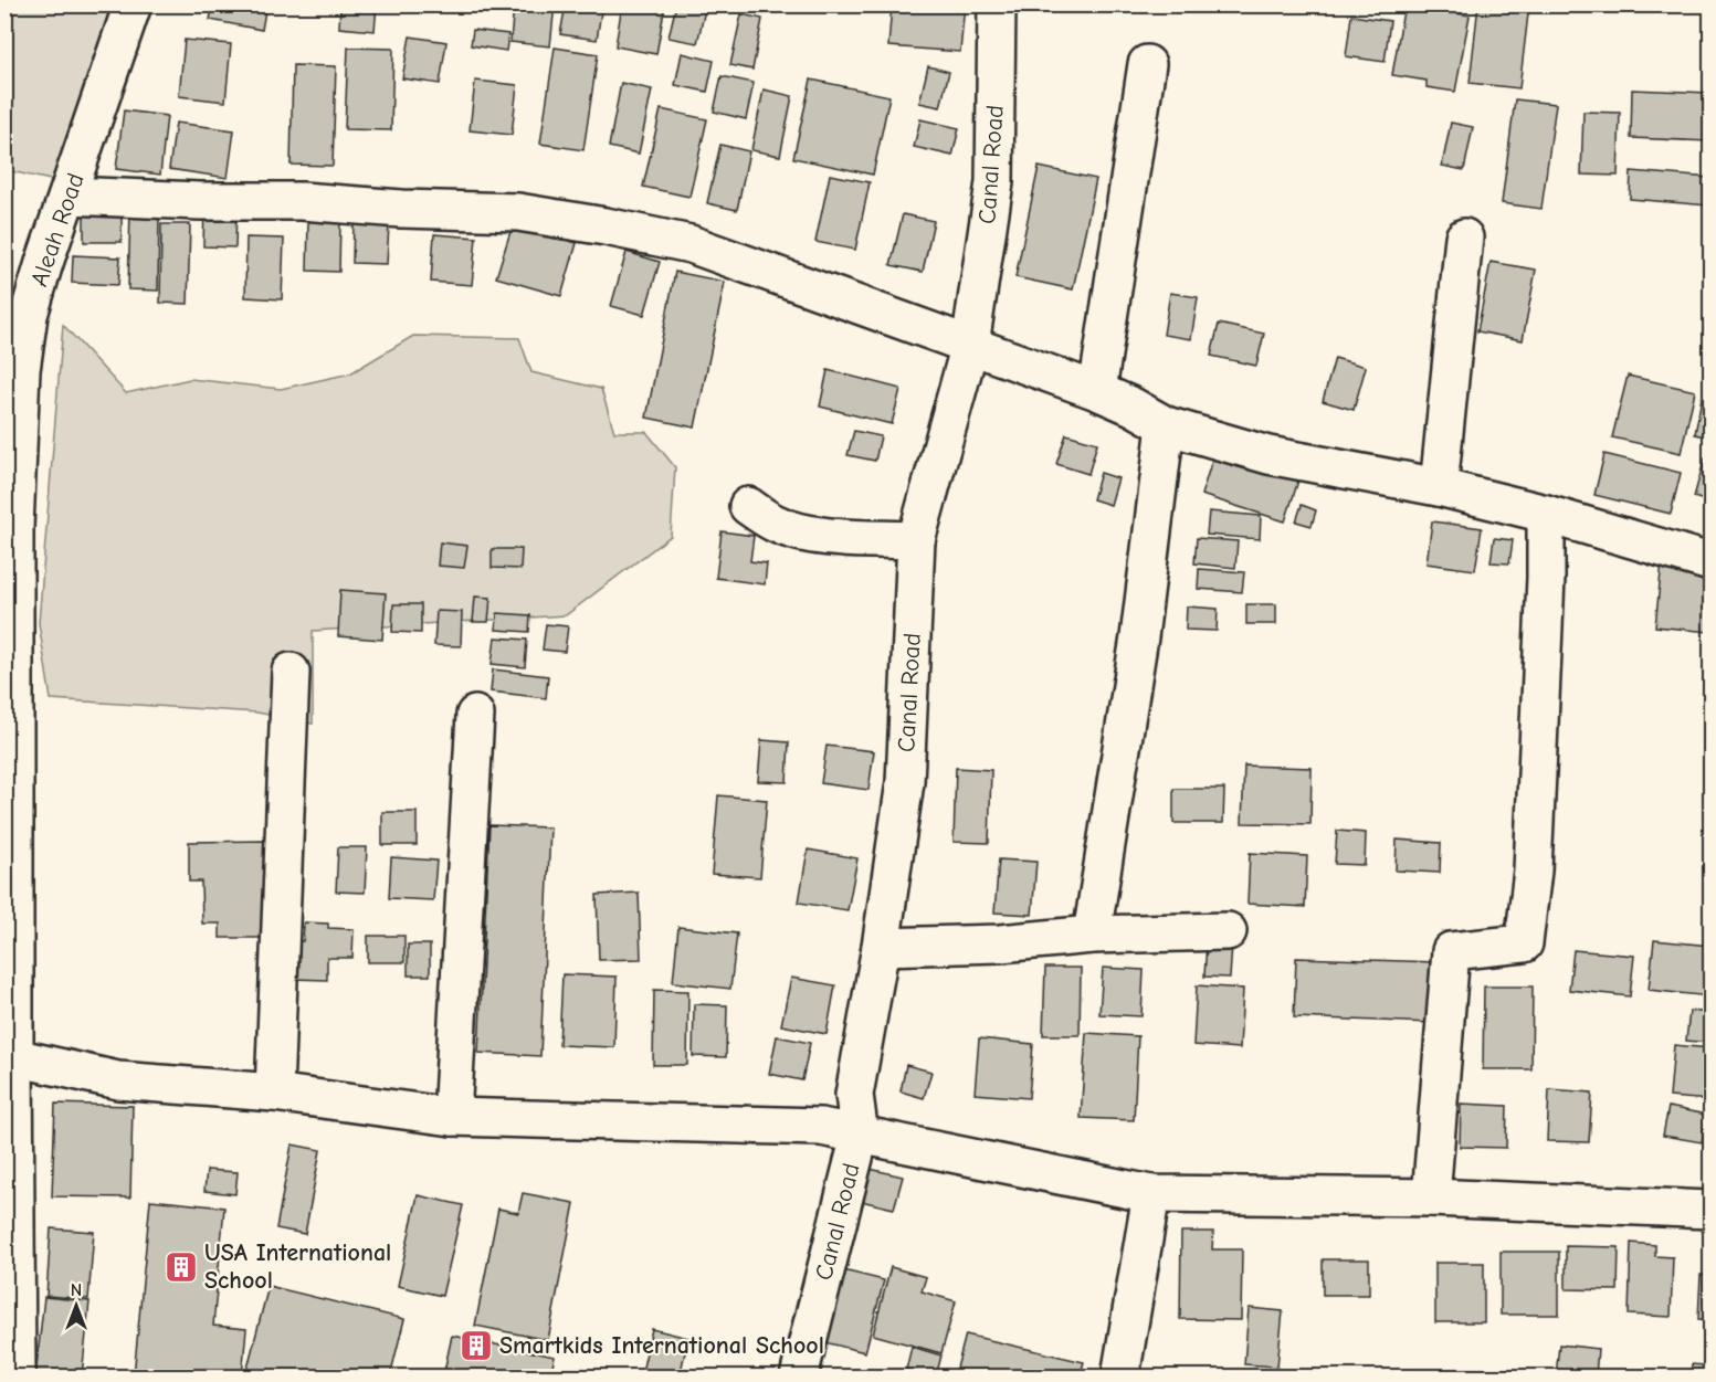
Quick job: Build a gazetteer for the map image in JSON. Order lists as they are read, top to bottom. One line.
{"streets":{"street":["Canal Road","Aleah Road"]},"places":{"building":["USA International School","Smartkids International School"]},"north":"top"}
